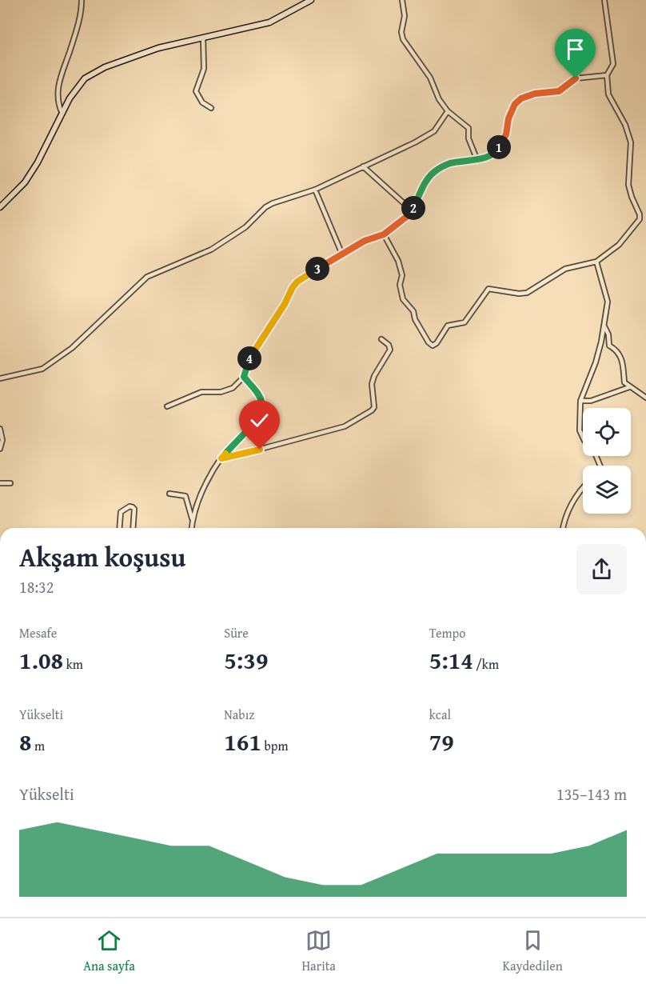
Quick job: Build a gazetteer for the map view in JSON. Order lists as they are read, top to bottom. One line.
{"page":{"pins":["1","2","3","4"],"heading":["Akşam koşusu","18:32"],"stats":[["Mesafe","1.08 km"],["Süre","5:39"],["Tempo","5:14 /km"],["Yükselti","8 m"],["Nabız","161 bpm"],["kcal","79"]],"chart":["Yükselti","135–143 m"],"tabs":["Ana sayfa","Harita","Kaydedilen"]}}
